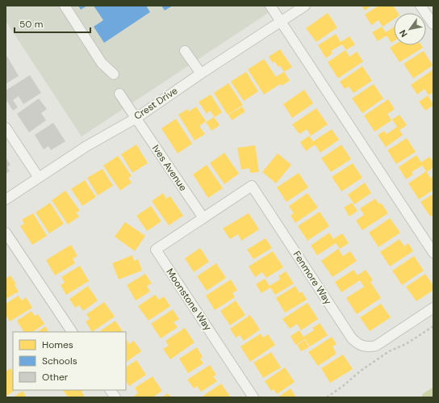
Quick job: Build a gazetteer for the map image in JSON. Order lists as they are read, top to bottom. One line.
{"streets":{"street":["Crest Drive","Ives Avenue","Fenmore Way","Moonstone Way"]},"crossings":[["Crest Drive","Ives Avenue"],["Ives Avenue","Fenmore Way"],["Ives Avenue","Moonstone Way"],["Fenmore Way","Moonstone Way"]],"legend":["Homes","Schools","Other"],"scale_bar":"50 m","north":"bottom left"}
